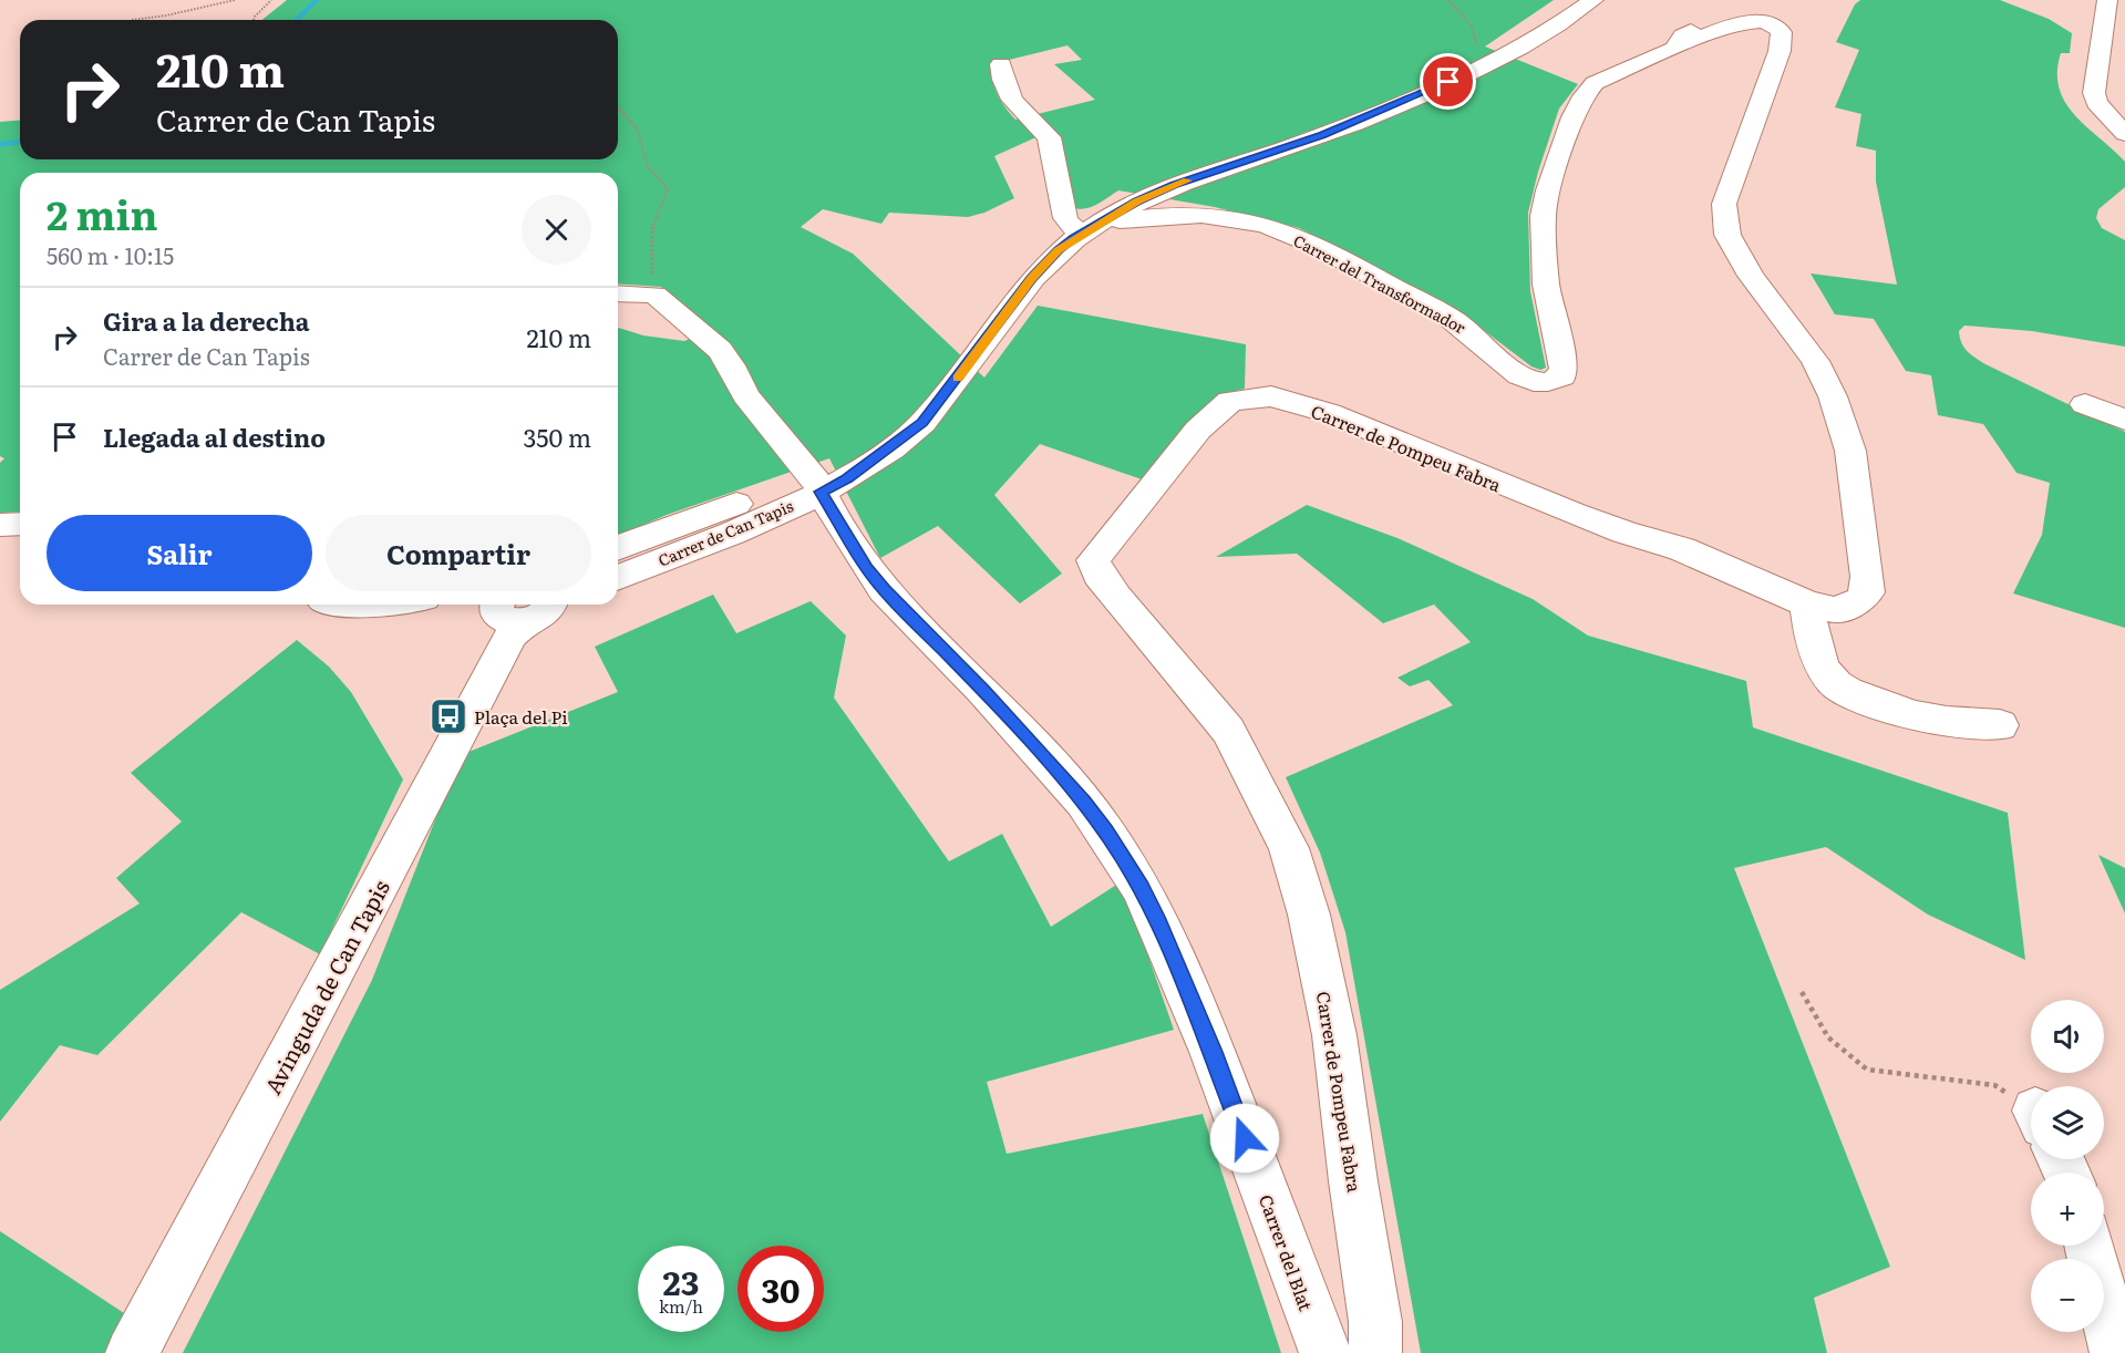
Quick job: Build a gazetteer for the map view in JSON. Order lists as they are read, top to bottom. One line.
{"streets":{"street":["Carrer del Transformador","Carrer de Pompeu Fabra","Carrer de Can Tapis","Avinguda de Can Tapis","Carrer del Blat"]},"crossings":[["Carrer del Transformador","Carrer de Pompeu Fabra"],["Carrer del Transformador","Carrer de Can Tapis"],["Carrer de Can Tapis","Carrer del Blat"]],"places":{"bus stop":["Plaça del Pi"]},"page":{"turn":["210 m","Carrer de Can Tapis"],"heading":["2 min","560 m · 10:15"],"list":[{"name":"Gira a la derecha","note":"Carrer de Can Tapis","value":"210 m"},{"name":"Llegada al destino","value":"350 m"}],"buttons":["Salir","Compartir"],"map_buttons":["+","−"],"speed":"23 km/h","limit":"30"}}
